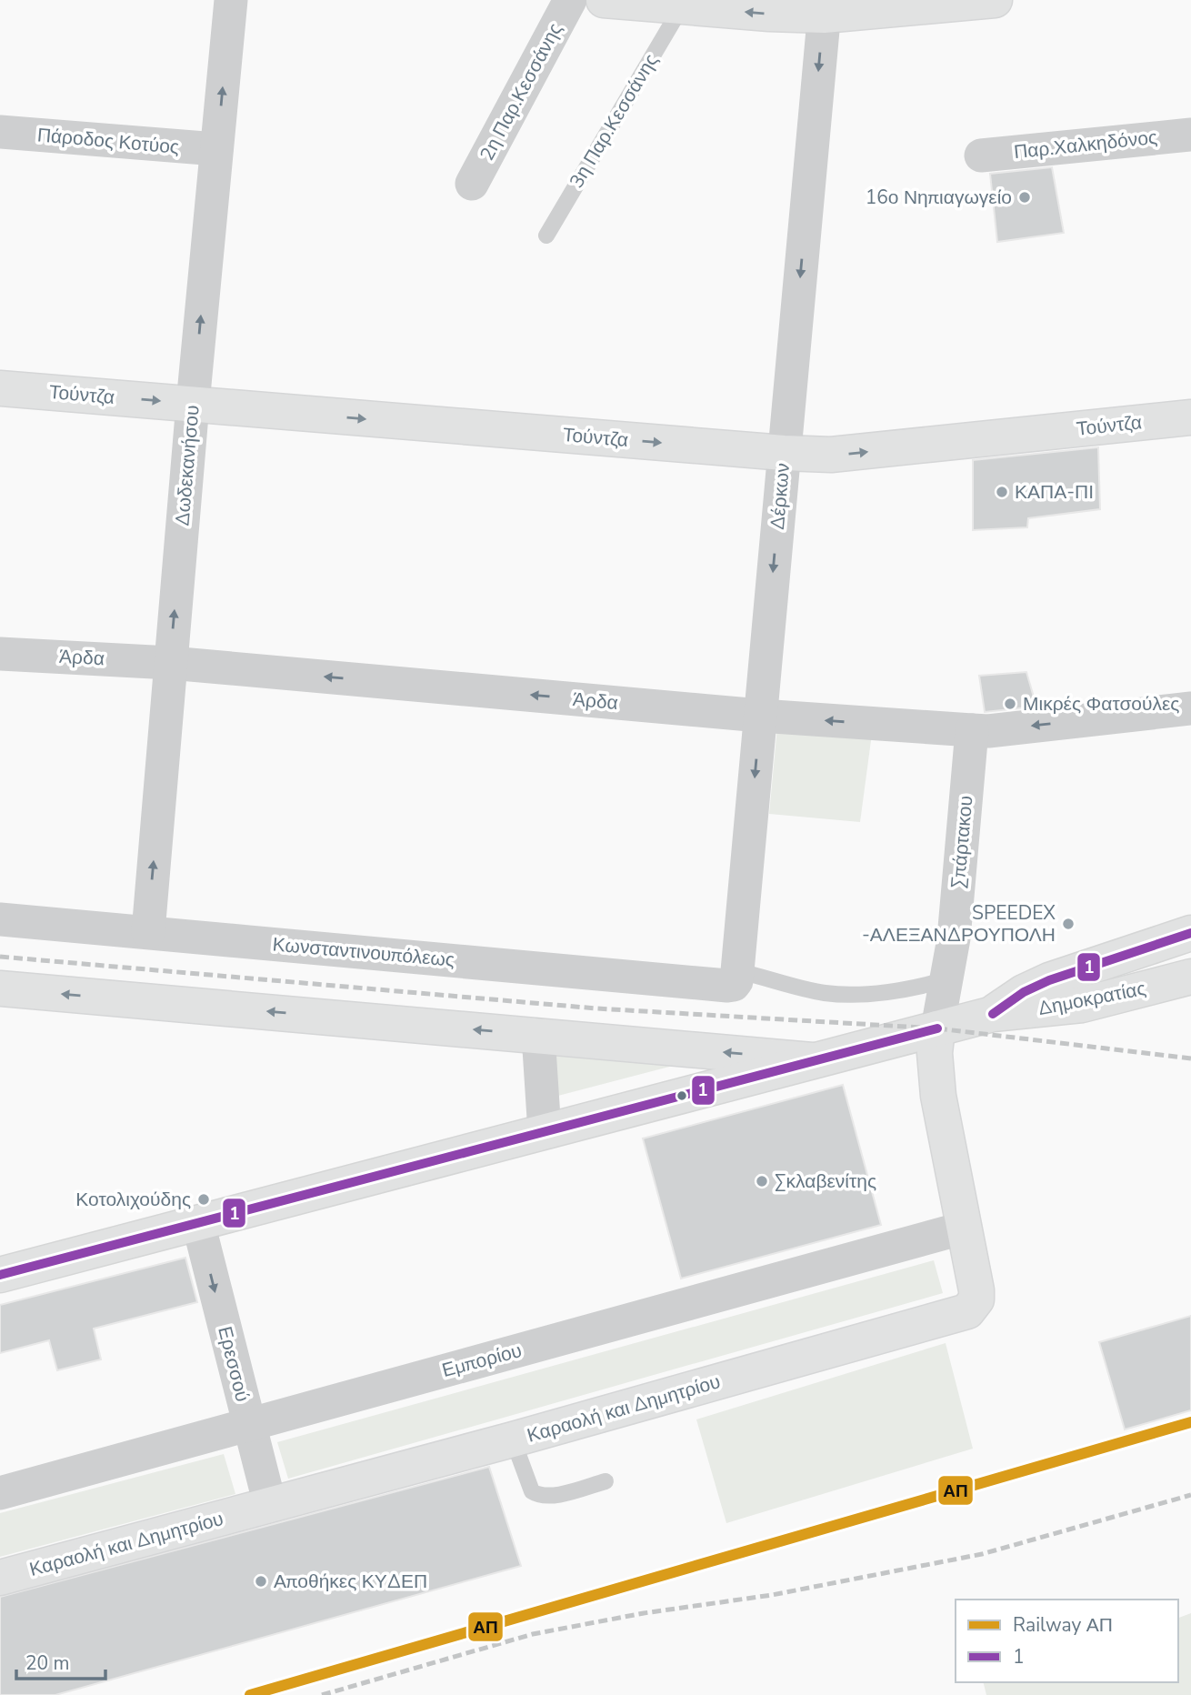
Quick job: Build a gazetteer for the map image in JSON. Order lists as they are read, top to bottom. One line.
{"streets":{"main road":["Τούντζα","Δημοκρατίας","Καραολή και Δημητρίου"],"street":["2η Παρ.Κεσσάνης","Πάροδος Κοτύος","Παρ.Χαλκηδόνος","Δωδεκανήσου","Δέρκων","Άρδα","Σπάρτακου","Κωνσταντινουπόλεως","Εμπορίου","Ερεσσού"],"lane":["3η Παρ.Κεσσάνης"]},"crossings":[["Πάροδος Κοτύος","Δωδεκανήσου"],["Τούντζα","Δωδεκανήσου"],["Τούντζα","Δέρκων"],["Δωδεκανήσου","Άρδα"],["Δωδεκανήσου","Κωνσταντινουπόλεως"],["Δέρκων","Άρδα"],["Δέρκων","Κωνσταντινουπόλεως"],["Άρδα","Σπάρτακου"],["Σπάρτακου","Δημοκρατίας"],["Σπάρτακου","Καραολή και Δημητρίου"],["Δημοκρατίας","Ερεσσού"],["Δημοκρατίας","Καραολή και Δημητρίου"],["Εμπορίου","Ερεσσού"],["Εμπορίου","Καραολή και Δημητρίου"],["Ερεσσού","Καραολή και Δημητρίου"]],"one_way":["Τούντζα","Δωδεκανήσου","Δέρκων","Άρδα","Ερεσσού"],"places":["16ο Νηπιαγωγείο","ΚΑΠΑ-ΠΙ","Μικρές Φατσούλες","SPEEDEX -ΑΛΕΞΑΝΔΡΟΥΠΟΛΗ","Σκλαβενίτης","Κοτολιχούδης","Αποθήκες ΚΥΔΕΠ"],"lines":["transit line 1","rail line ΑΠ"],"legend":["Railway ΑΠ","1"],"scale_bar":"20 m"}
